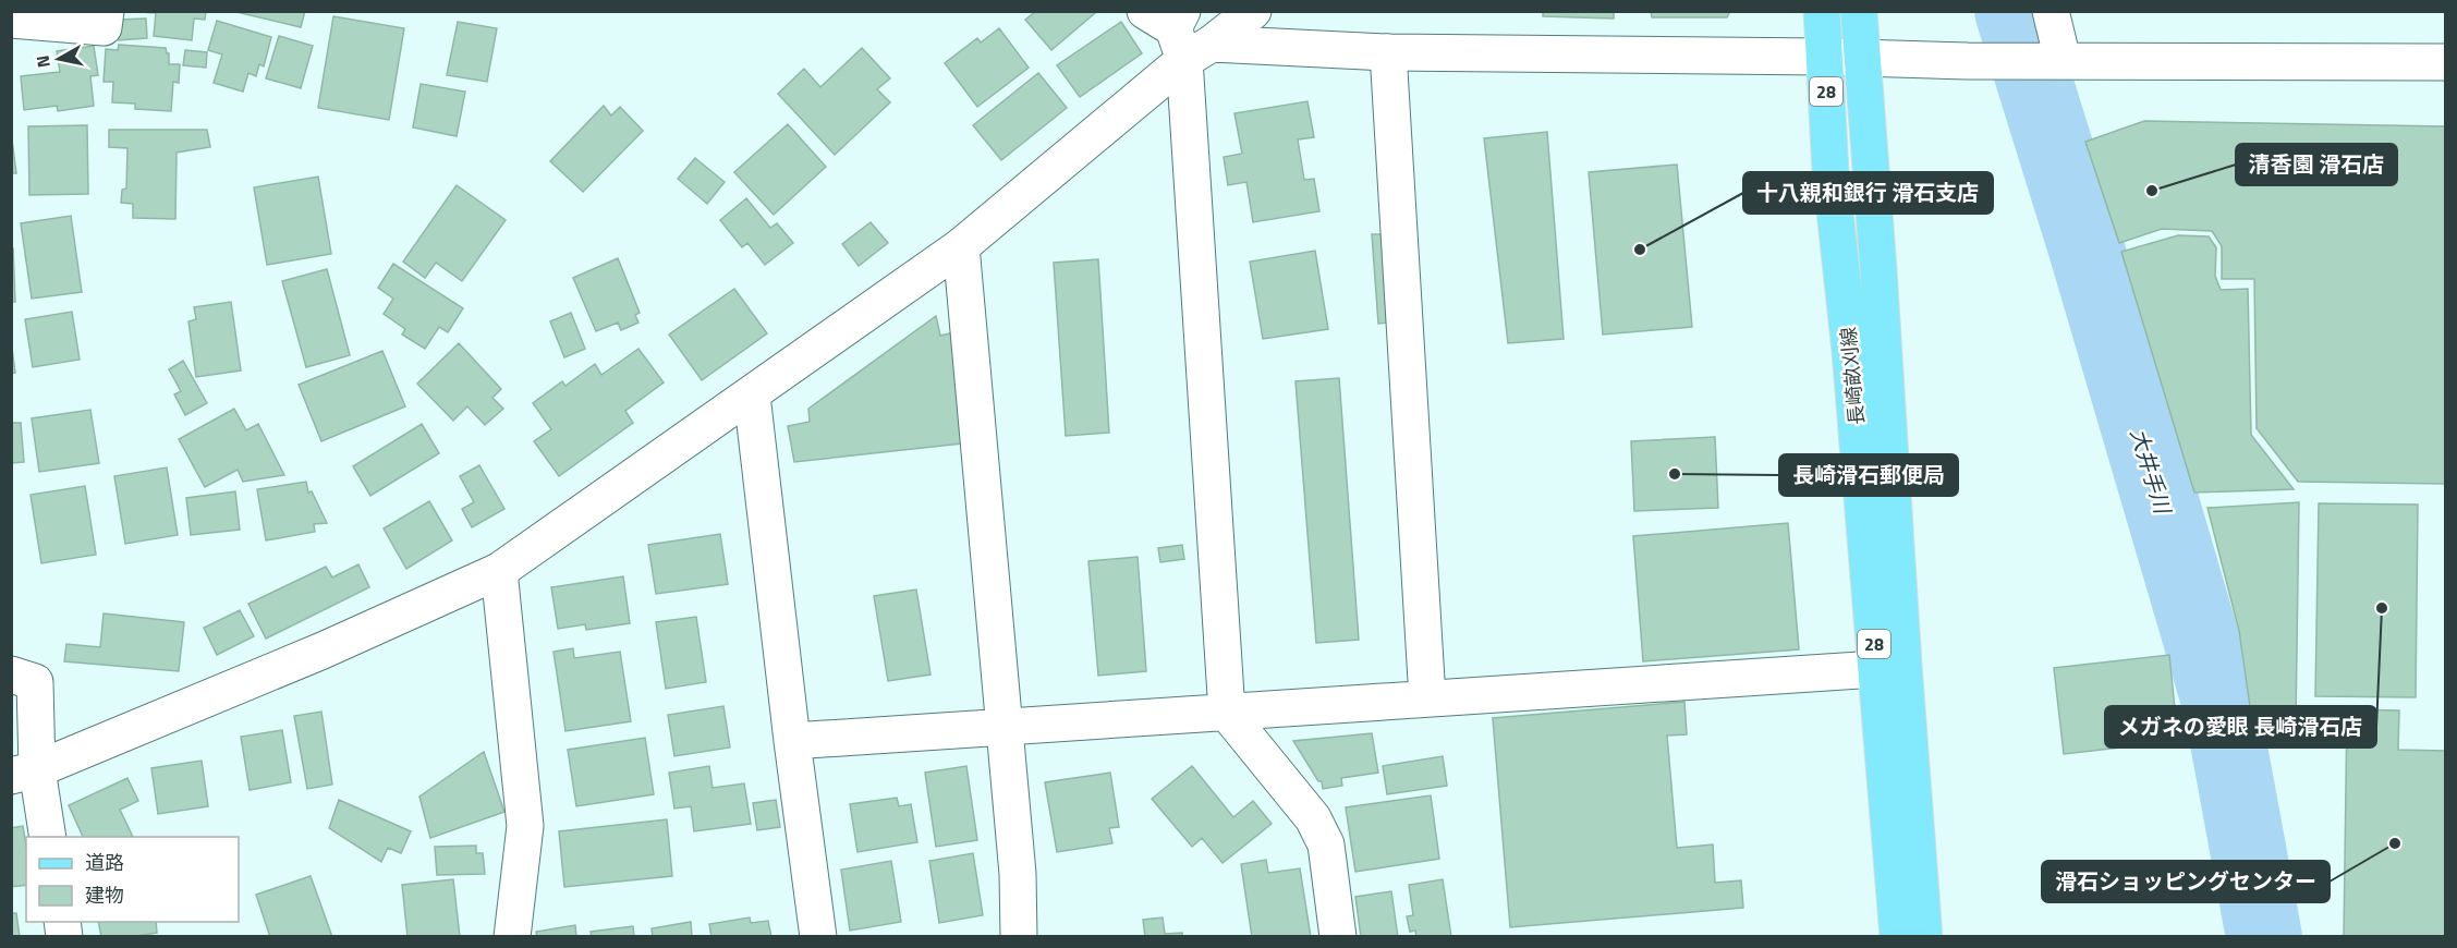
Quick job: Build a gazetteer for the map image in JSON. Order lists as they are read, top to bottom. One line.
{"streets":{"main road":["28","長崎畝刈線"]},"water":["大井手川"],"places":["清香園 滑石店","十八親和銀行 滑石支店","長崎滑石郵便局","メガネの愛眼 長崎滑石店","滑石ショッピングセンター"],"legend":["道路","建物"],"north":"left"}
